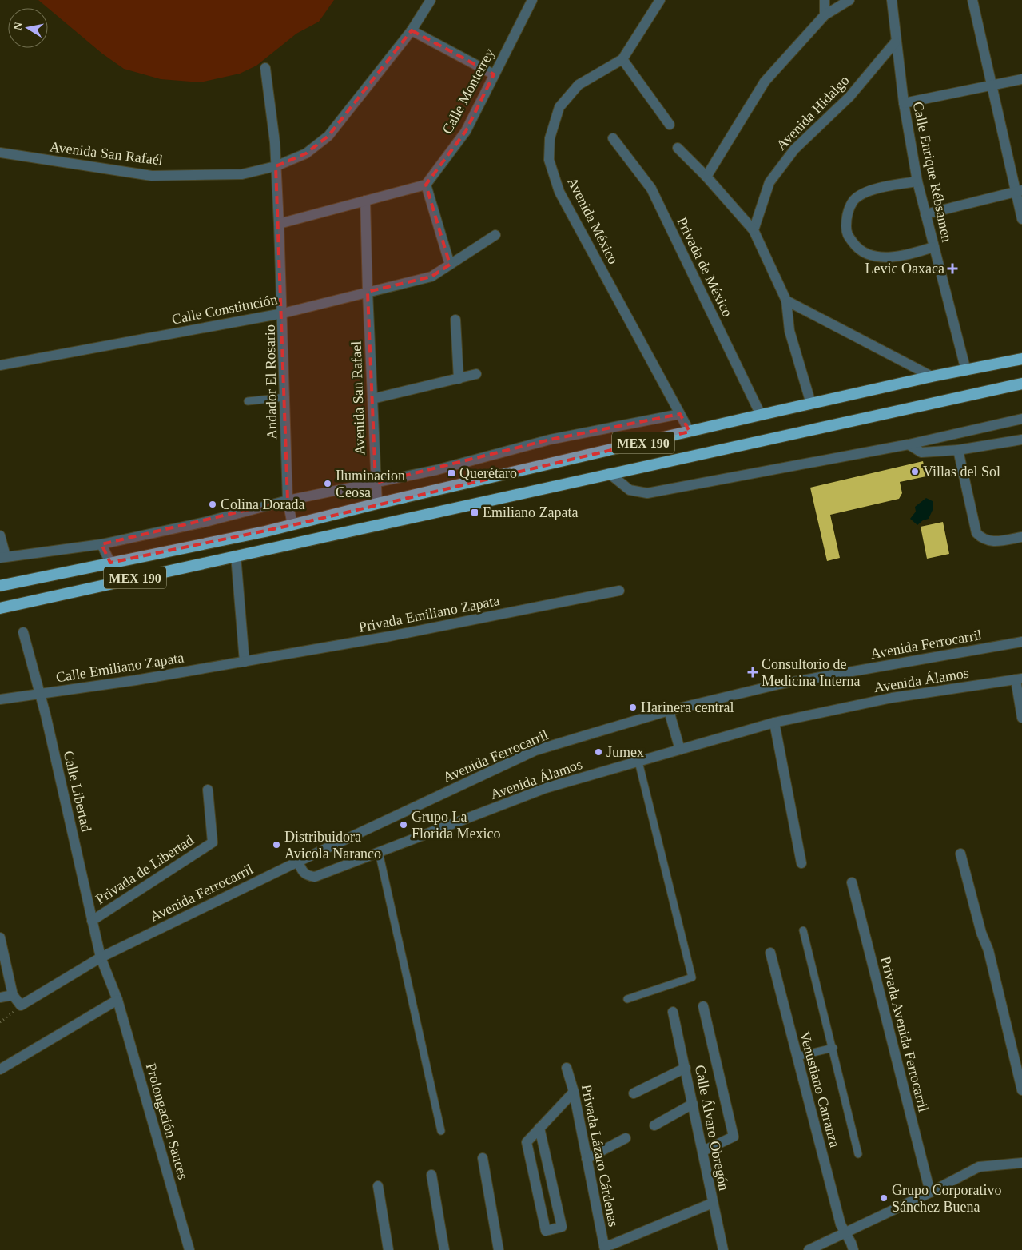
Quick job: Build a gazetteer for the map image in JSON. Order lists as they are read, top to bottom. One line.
{"streets":{"highway":["MEX 190"],"street":["Calle Monterrey","Avenida Hidalgo","Avenida San Rafaél","Calle Enrique Rébsamen","Avenida México","Privada de México","Calle Constitución","Andador El Rosario","Avenida San Rafael","Privada Emiliano Zapata","Avenida Ferrocarril","Calle Emiliano Zapata","Avenida Álamos","Calle Libertad","Privada de Libertad","Privada Avenida Ferrocarril","Venustiano Carranza","Prolongación Sauces","Calle Álvaro Obregón","Privada Lázaro Cárdenas"]},"crossings":[["Avenida Hidalgo","Calle Enrique Rébsamen"],["Avenida San Rafaél","Andador El Rosario"],["Calle Enrique Rébsamen","MEX 190"],["Avenida México","MEX 190"],["Privada de México","MEX 190"],["Calle Constitución","Andador El Rosario"],["Calle Constitución","Avenida San Rafael"],["Andador El Rosario","MEX 190"],["Avenida San Rafael","MEX 190"],["Privada Emiliano Zapata","Calle Emiliano Zapata"],["Avenida Ferrocarril","Avenida Álamos"],["Avenida Ferrocarril","Calle Libertad"],["Avenida Ferrocarril","Prolongación Sauces"],["Calle Emiliano Zapata","Calle Libertad"],["Calle Libertad","Privada de Libertad"],["Calle Libertad","Prolongación Sauces"]],"places":{"health":["Levic Oaxaca","Consultorio de Medicina Interna"],"other":["Villas del Sol","Iluminacion Ceosa","Colina Dorada","Harinera central","Jumex","Grupo La Florida Mexico","Distribuidora Avicola Naranco","Grupo Corporativo Sánchez Buena"],"transit":["Querétaro","Emiliano Zapata"]},"north":"left"}
